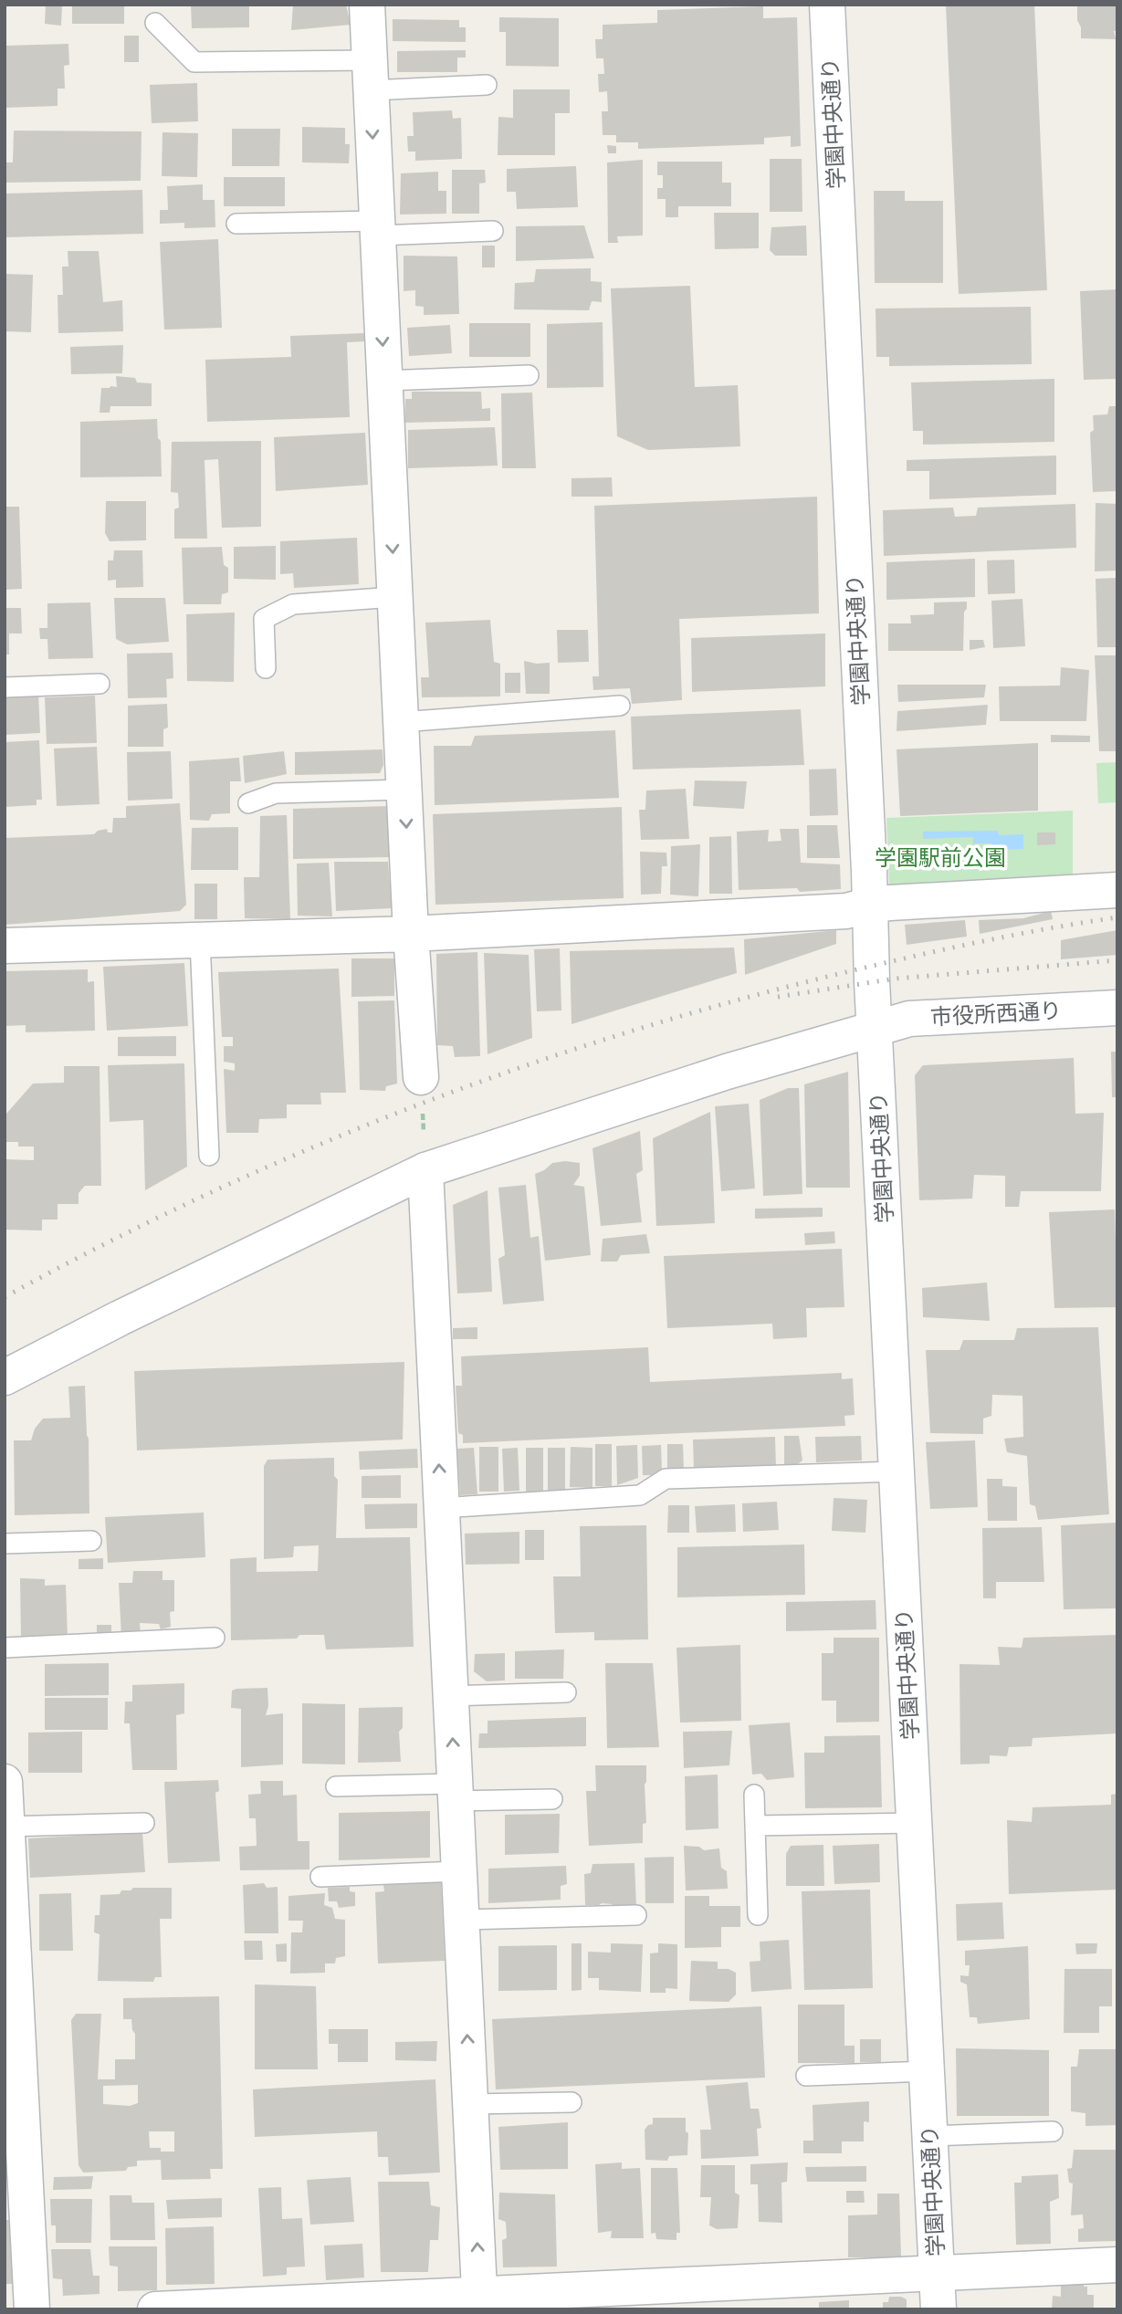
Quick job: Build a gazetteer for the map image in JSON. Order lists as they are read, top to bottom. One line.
{"streets":{"street":["学園中央通り","市役所西通り"]},"crossings":[["学園中央通り","市役所西通り"]],"parks":["学園駅前公園"]}
